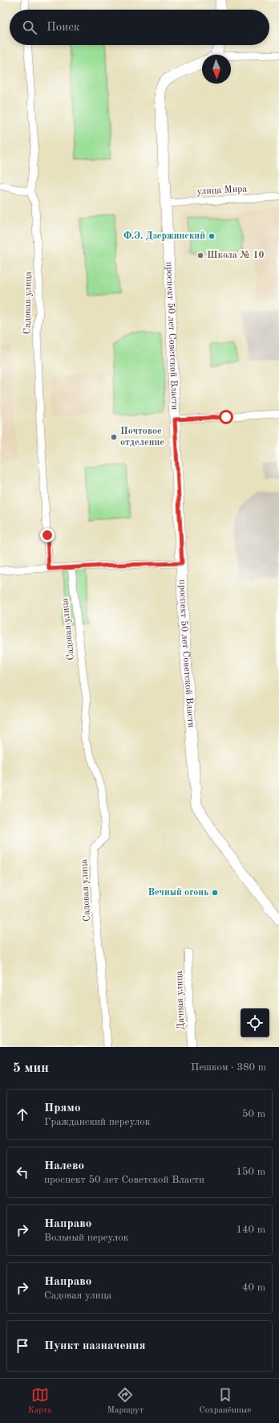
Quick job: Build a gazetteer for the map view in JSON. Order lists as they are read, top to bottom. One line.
{"streets":{"main road":["проспект 50 лет Советской Власти"],"street":["улица Мира","Садовая улица","Дачная улица"]},"crossings":[["улица Мира","проспект 50 лет Советской Власти"]],"places":["Ф.Э. Дзержинский","Школа № 10","Почтовое отделение","Вечный огонь"],"north":"bottom","page":{"search":"Поиск","heading":["5 мин","Пешком · 380 m"],"list":[["Прямо","Гражданский переулок","50 m"],["Налево","проспект 50 лет Советской Власти","150 m"],["Направо","Вольный переулок","140 m"],["Направо","Садовая улица","40 m"],"Пункт назначения"],"nav":["Карта","Маршрут","Сохранённые"]}}
